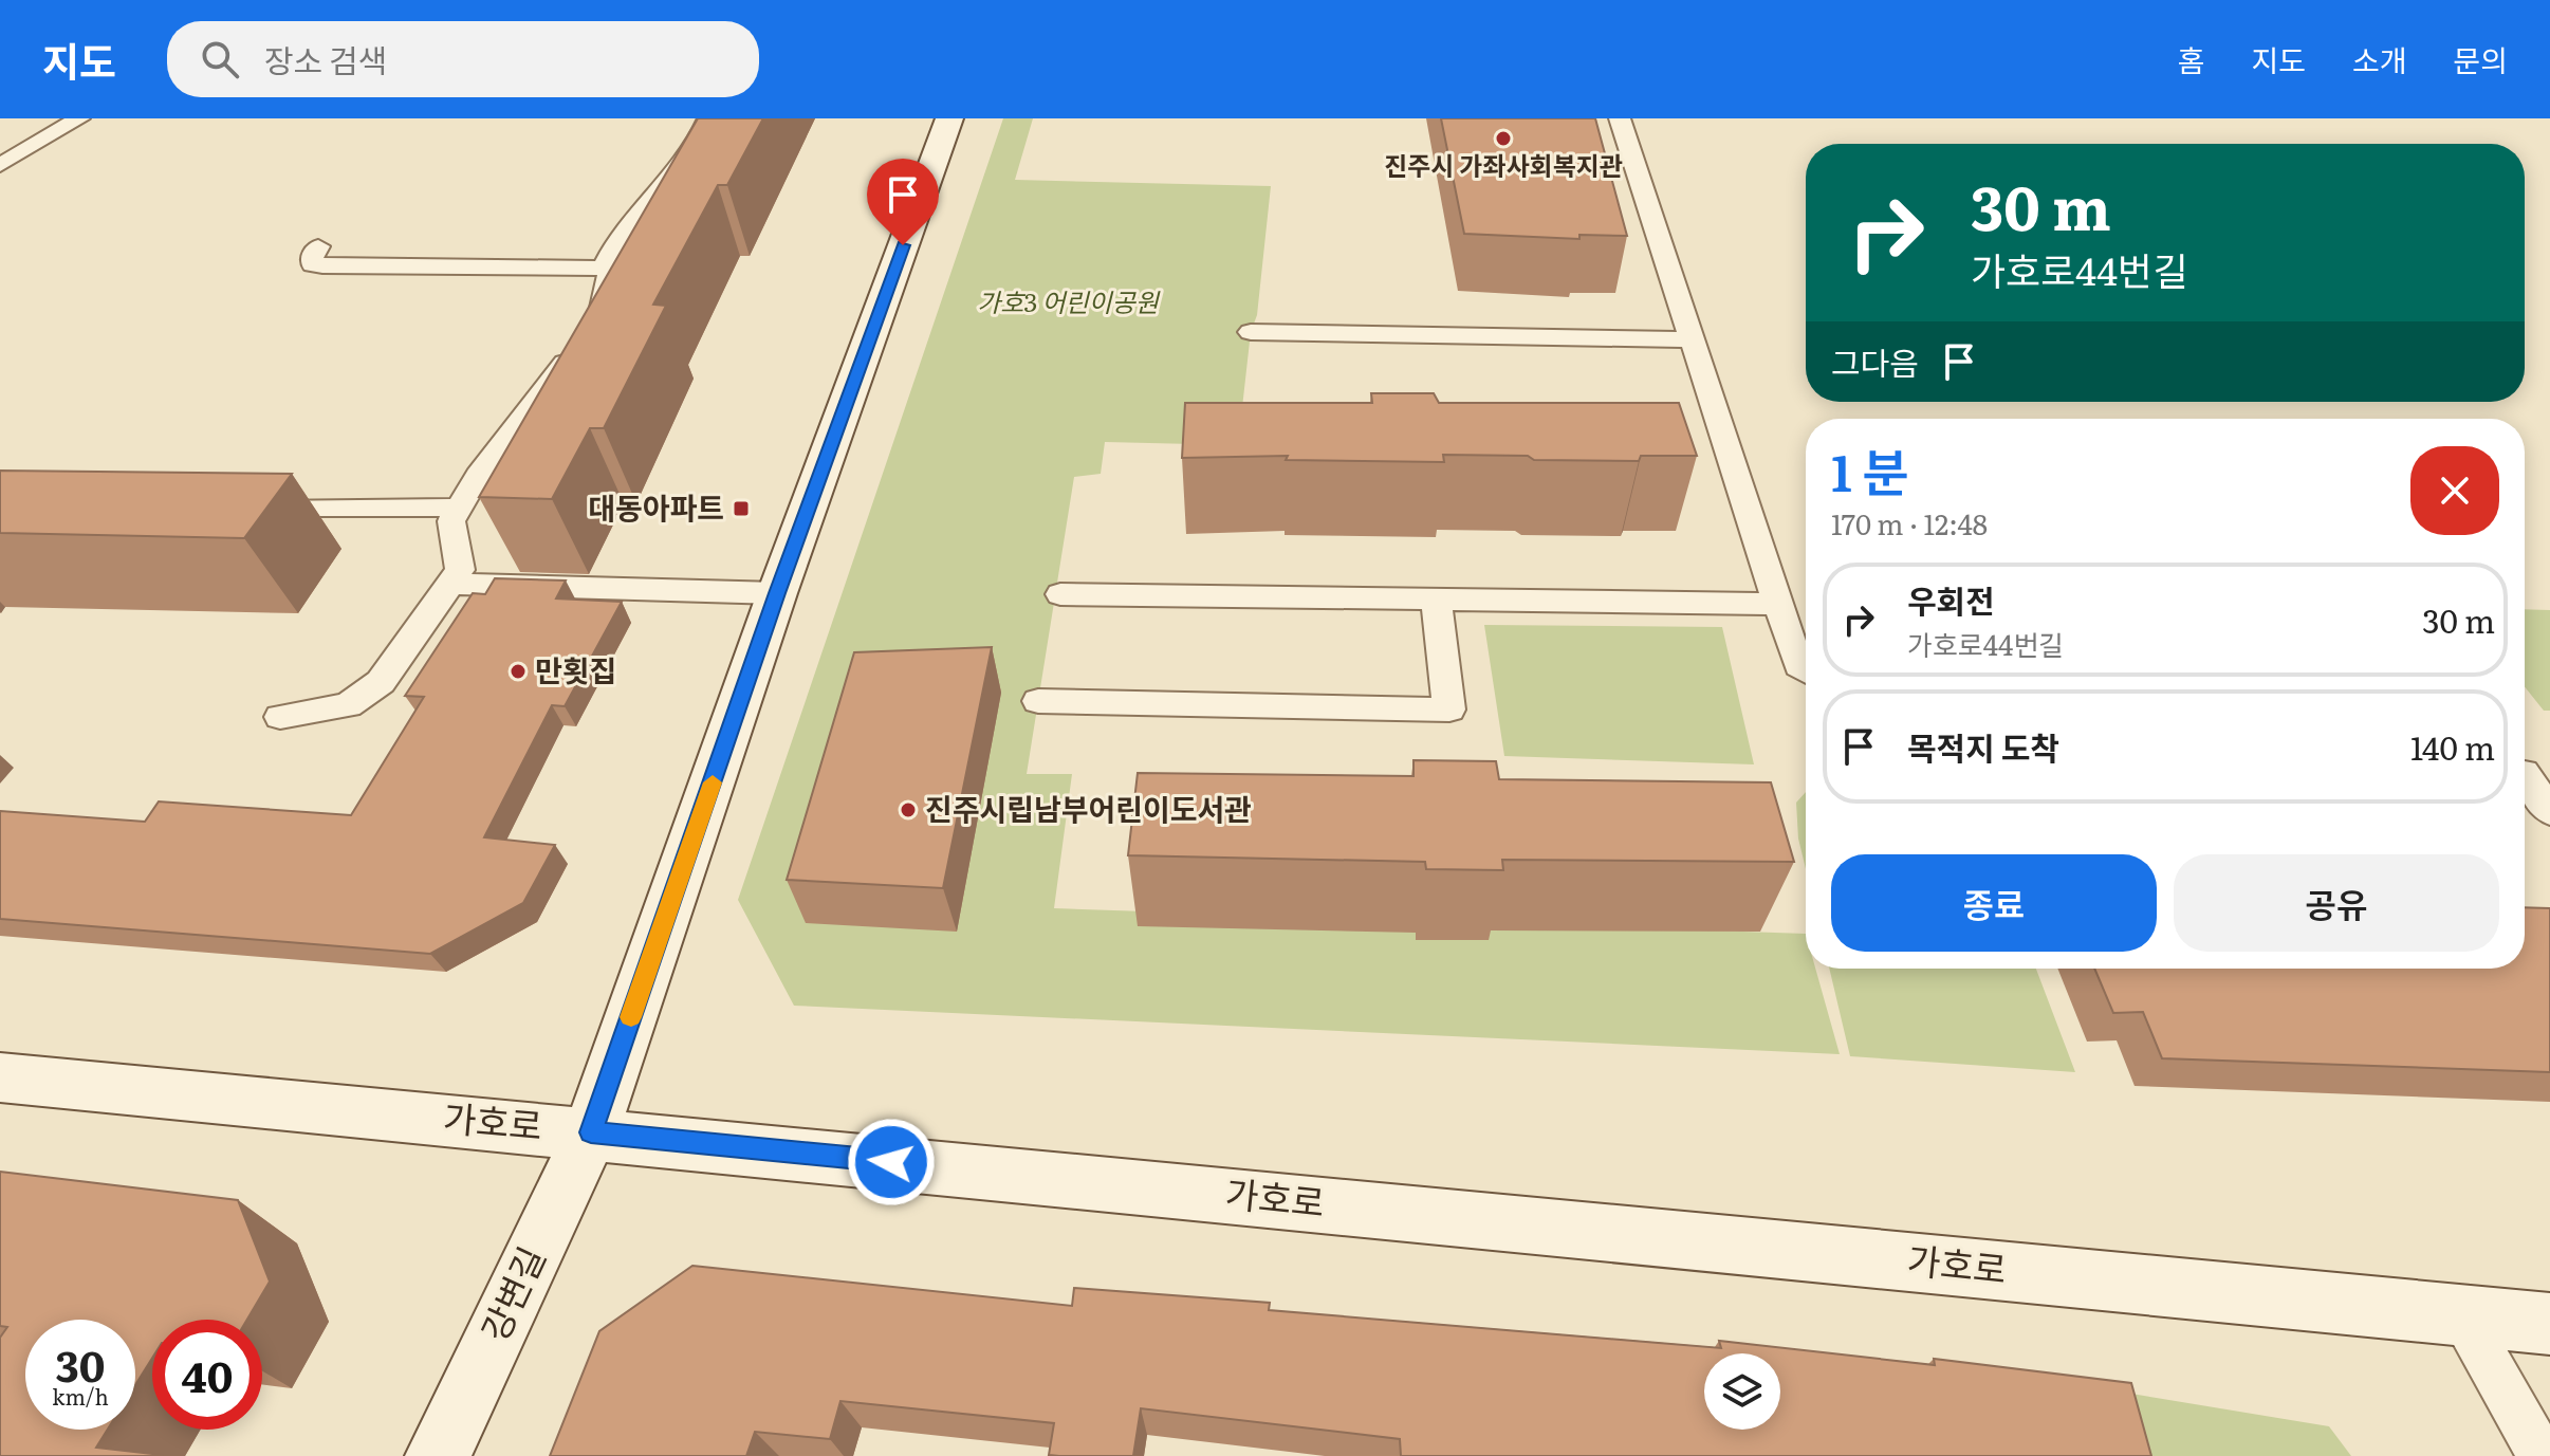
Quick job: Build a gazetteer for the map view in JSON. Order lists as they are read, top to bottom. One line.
{"streets":{"street":["가호로","강변길"]},"crossings":[["가호로","강변길"]],"parks":["가호3 어린이공원"],"places":{"other":["진주시 가좌사회복지관","만횟집","진주시립남부어린이도서관"],"transit":["대동아파트"]},"page":{"header":"지도","search":"장소 검색","nav":["홈","지도","소개","문의"],"turn":["30 m","가호로44번길"],"then":"그다음","heading":["1 분","170 m · 12:48"],"list":[{"name":"우회전","note":"가호로44번길","value":"30 m"},{"name":"목적지 도착","value":"140 m"}],"buttons":["종료","공유"],"speed":"30 km/h","limit":"40"}}
